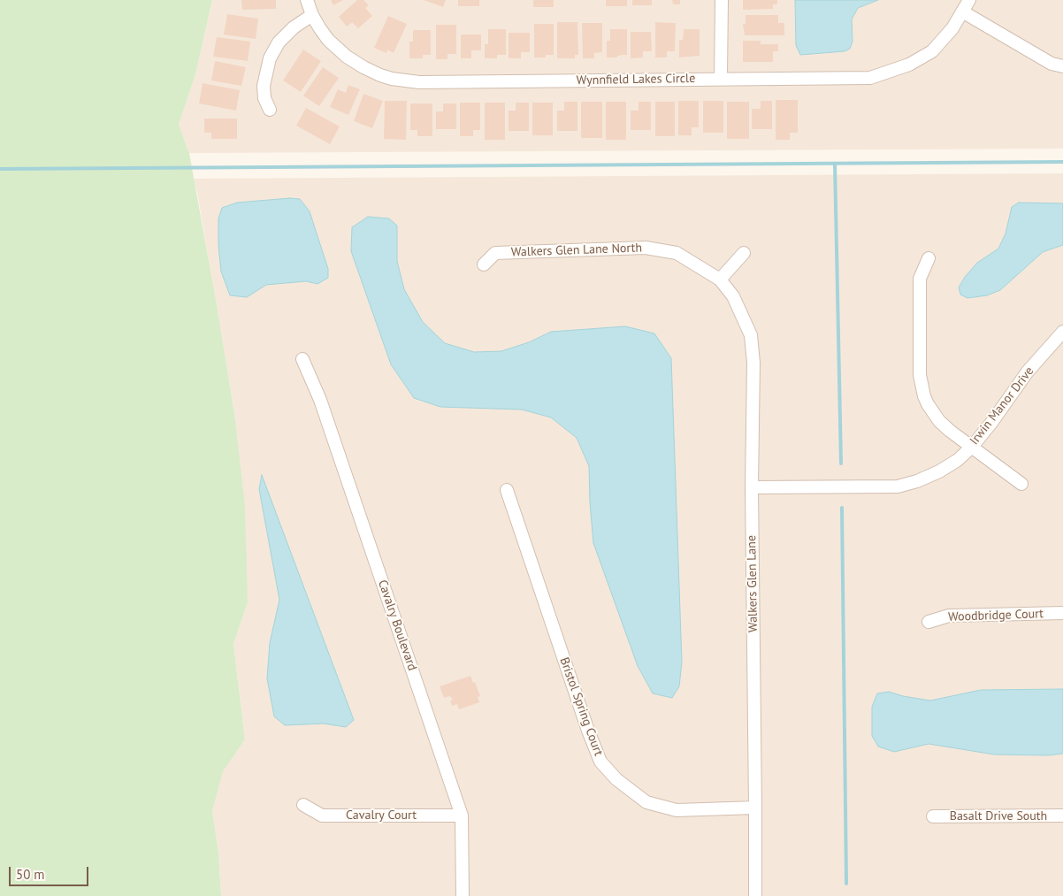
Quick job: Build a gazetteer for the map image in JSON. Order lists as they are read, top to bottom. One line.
{"streets":{"street":["Wynnfield Lakes Circle","Walkers Glen Lane North","Irwin Manor Drive","Walkers Glen Lane","Woodbridge Court","Cavalry Boulevard","Bristol Spring Court","Cavalry Court","Basalt Drive South"]},"crossings":[["Walkers Glen Lane North","Walkers Glen Lane"],["Irwin Manor Drive","Walkers Glen Lane"],["Walkers Glen Lane","Bristol Spring Court"],["Cavalry Boulevard","Cavalry Court"]],"scale_bar":"50 m"}
